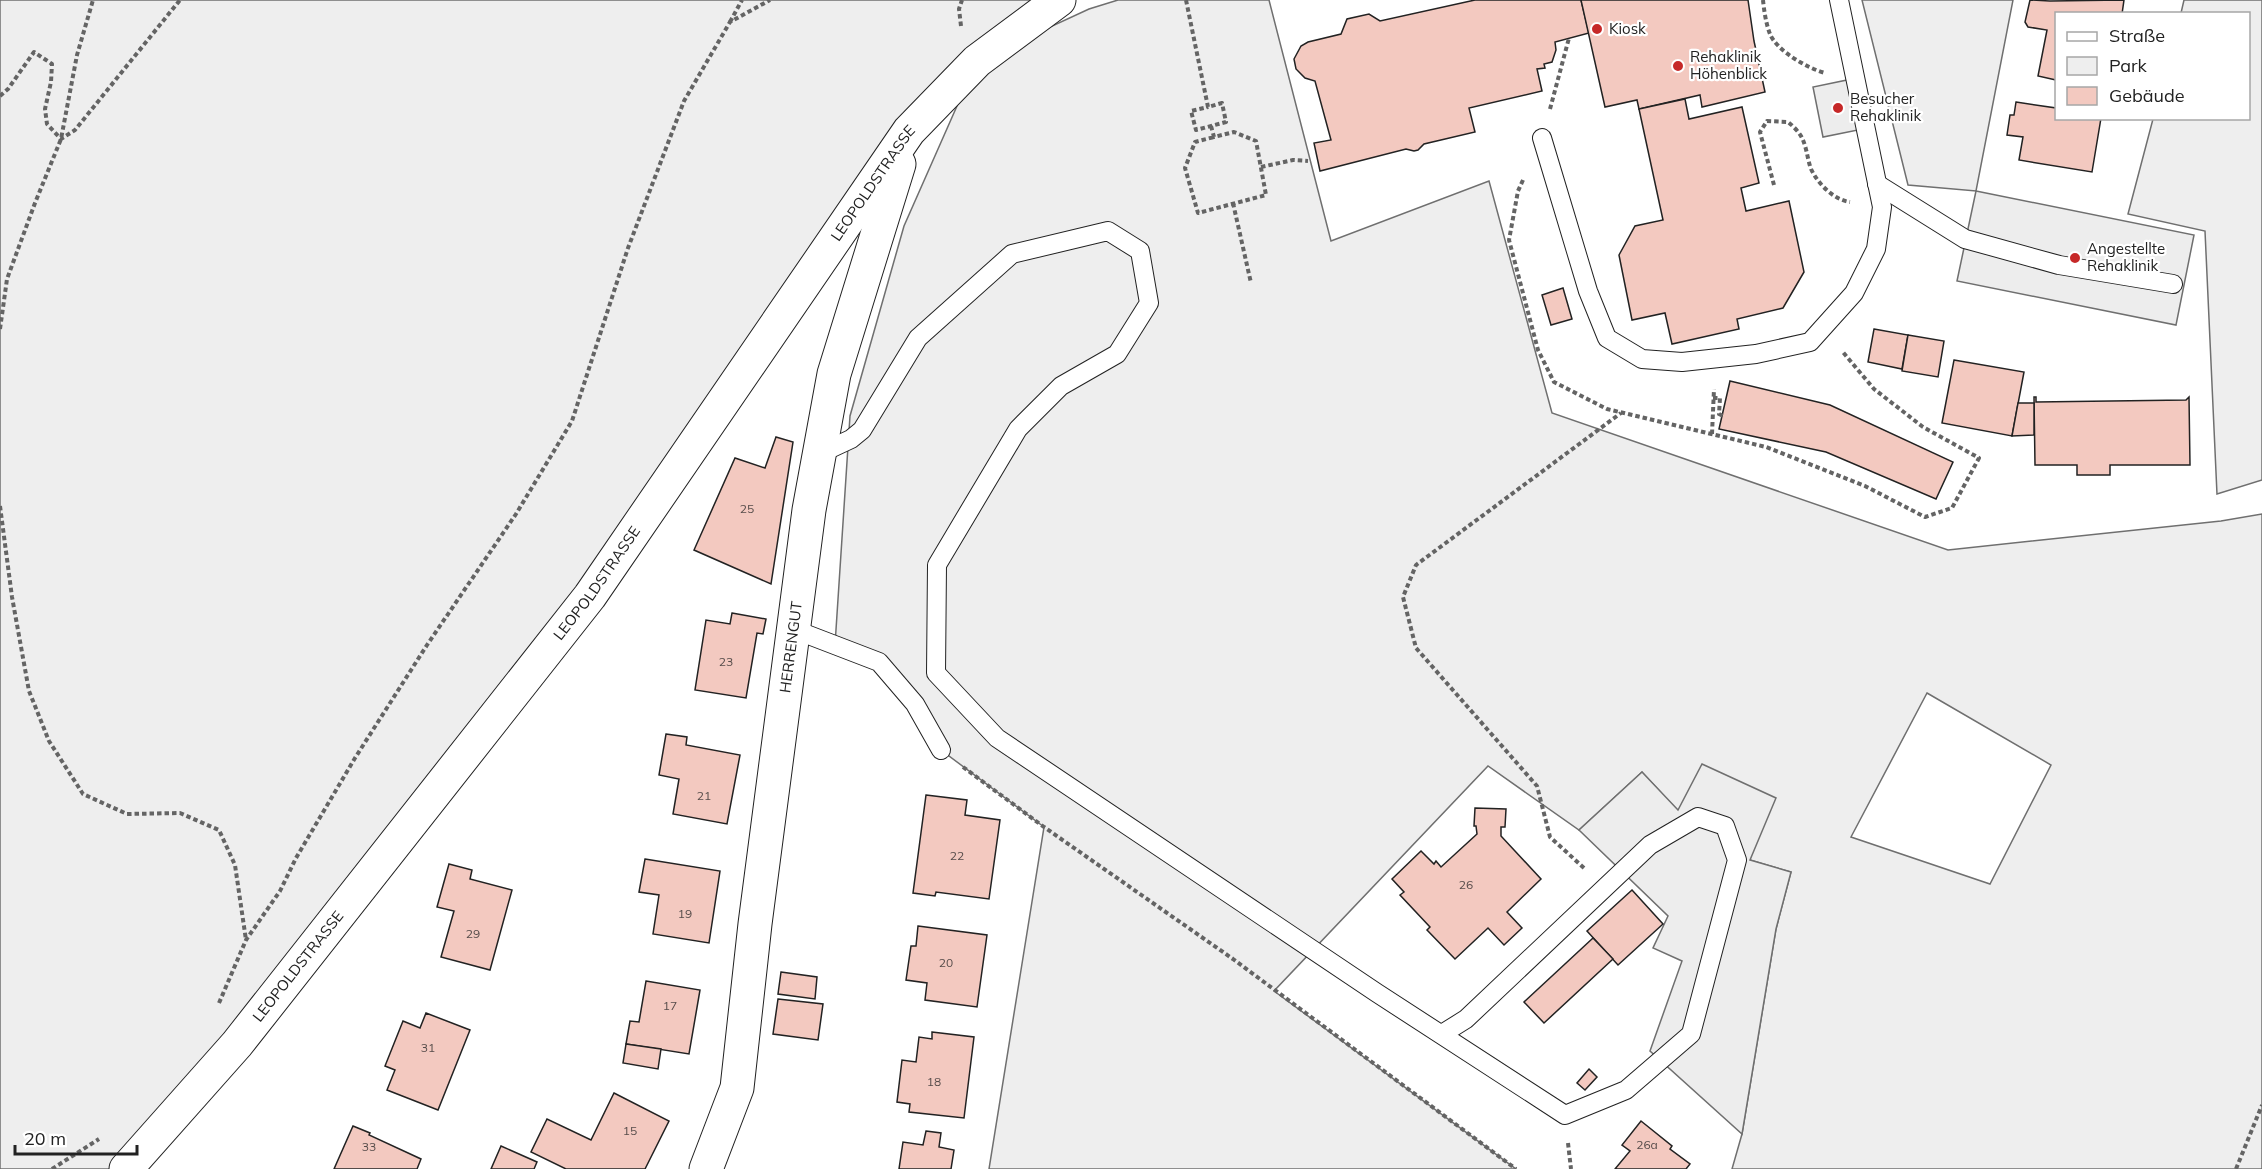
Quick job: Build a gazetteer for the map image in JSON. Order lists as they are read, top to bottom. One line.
{"streets":{"street":["LEOPOLDSTRASSE","HERRENGUT"]},"crossings":[["LEOPOLDSTRASSE","HERRENGUT"]],"places":["Kiosk","Rehaklinik Höhenblick","Besucher Rehaklinik","Angestellte Rehaklinik"],"house_numbers":["25","23","21","22","26","19","29","20","17","31","18","15","26a","33"],"legend":["Straße","Park","Gebäude"],"scale_bar":"20 m"}
